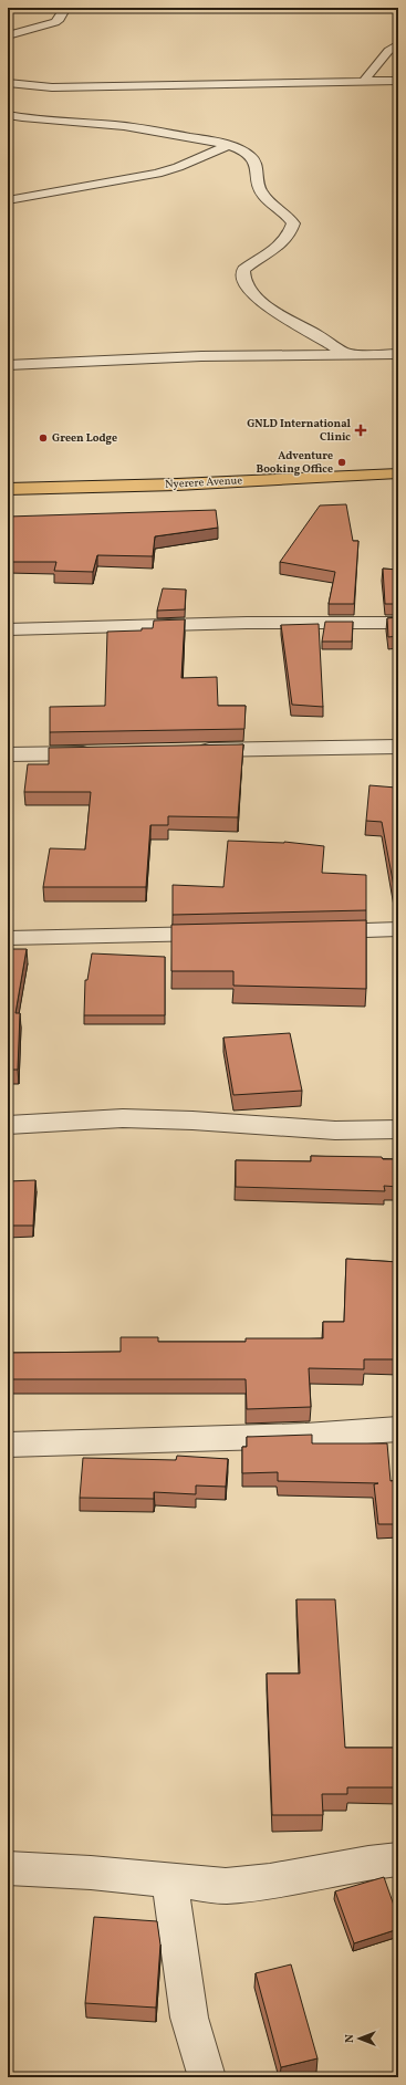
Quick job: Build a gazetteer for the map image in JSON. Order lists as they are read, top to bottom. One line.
{"streets":{"main road":["Nyerere Avenue"]},"places":{"health":["GNLD International Clinic"],"other":["Green Lodge","Adventure Booking Office"]},"north":"left"}
